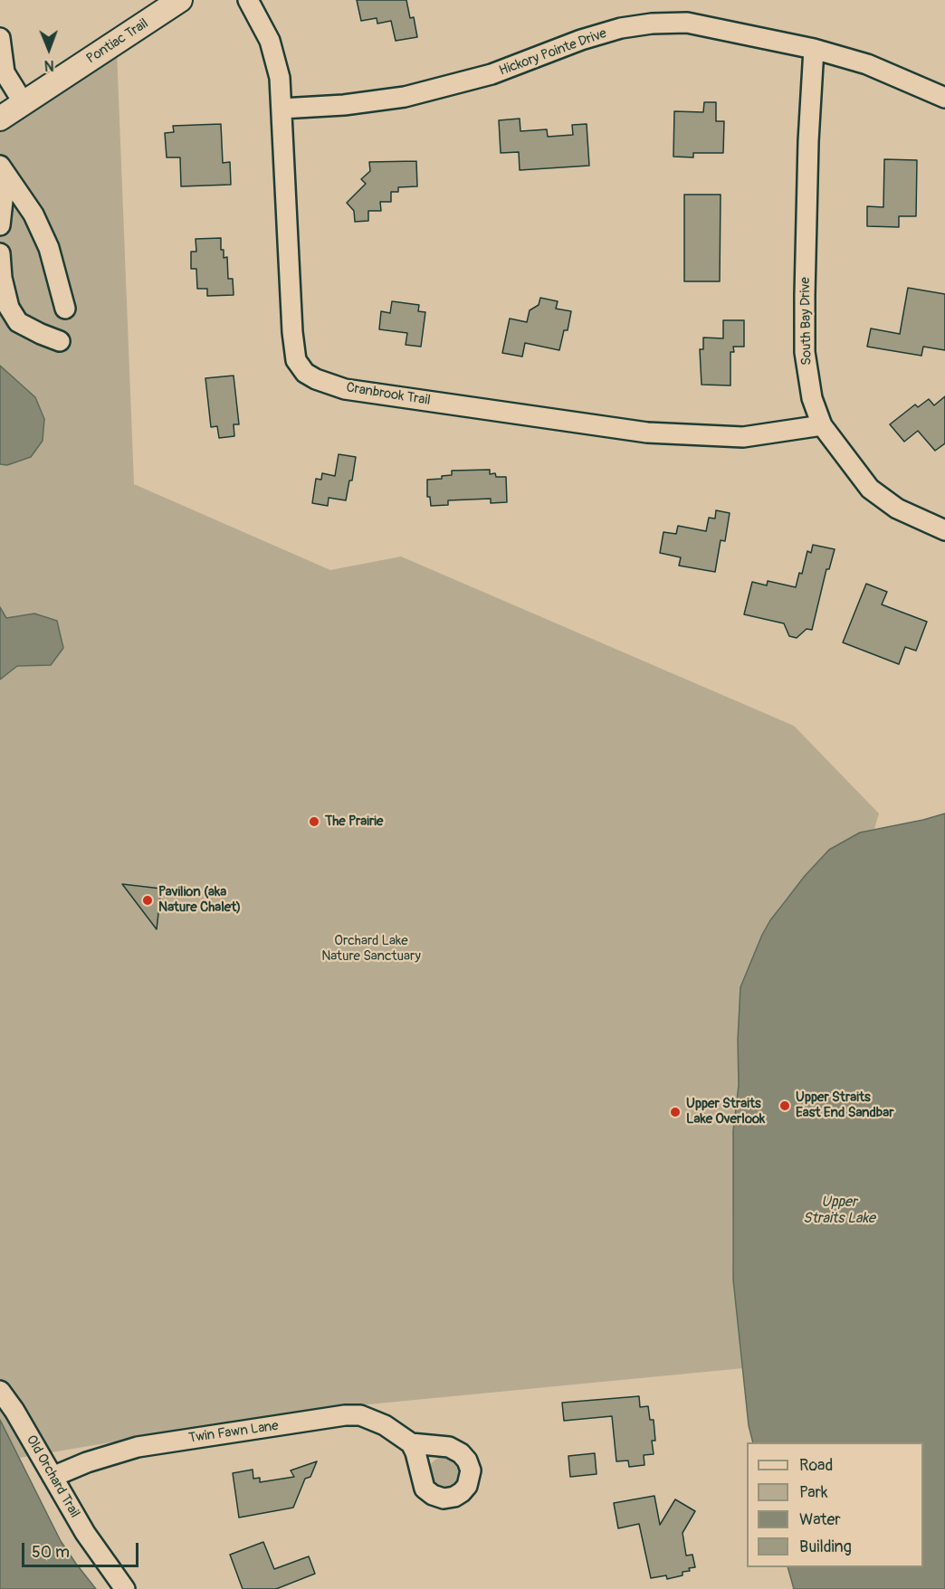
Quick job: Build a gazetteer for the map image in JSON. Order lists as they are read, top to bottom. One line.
{"streets":{"main road":["Pontiac Trail"],"street":["Hickory Pointe Drive","South Bay Drive","Cranbrook Trail","Twin Fawn Lane","Old Orchard Trail"]},"crossings":[["Hickory Pointe Drive","South Bay Drive"],["Hickory Pointe Drive","Cranbrook Trail"],["South Bay Drive","Cranbrook Trail"],["Twin Fawn Lane","Old Orchard Trail"]],"water":["Upper Straits Lake"],"parks":["Orchard Lake Nature Sanctuary"],"places":["The Prairie","Pavilion (aka Nature Chalet)","Upper Straits East End Sandbar","Upper Straits Lake Overlook"],"legend":["Road","Park","Water","Building"],"scale_bar":"50 m","north":"bottom"}
